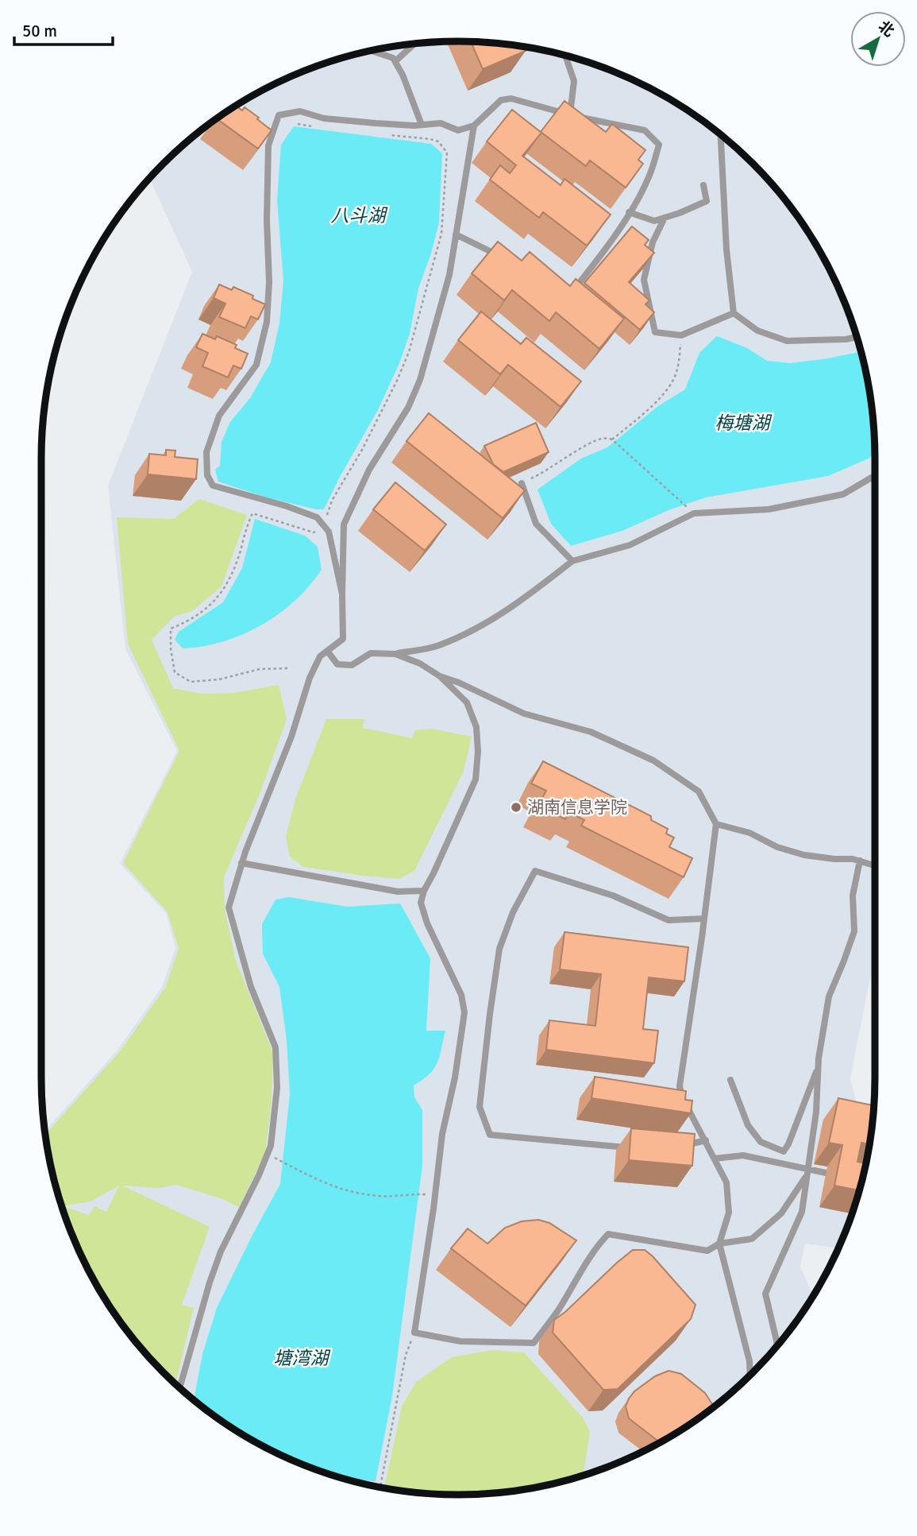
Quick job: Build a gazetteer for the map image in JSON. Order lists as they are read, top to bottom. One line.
{"water":["八斗湖","梅塘湖","塘湾湖"],"places":["湖南信息学院"],"scale_bar":"50 m","north":"top right"}
